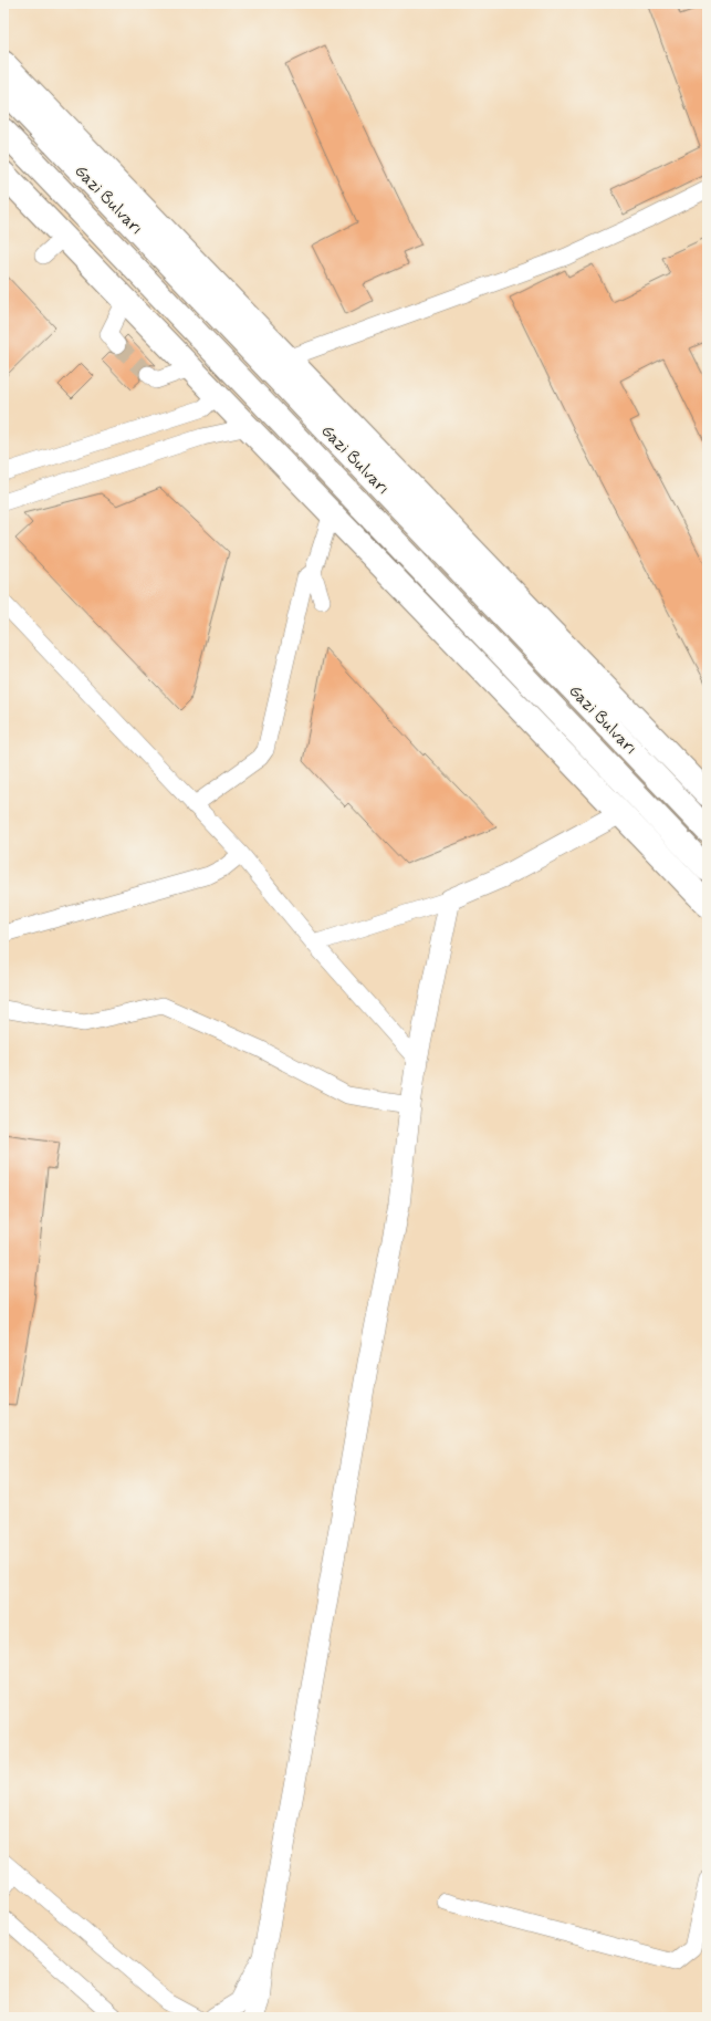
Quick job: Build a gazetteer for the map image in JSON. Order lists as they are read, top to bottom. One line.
{"streets":{"highway":["Gazi Bulvarı"]}}
